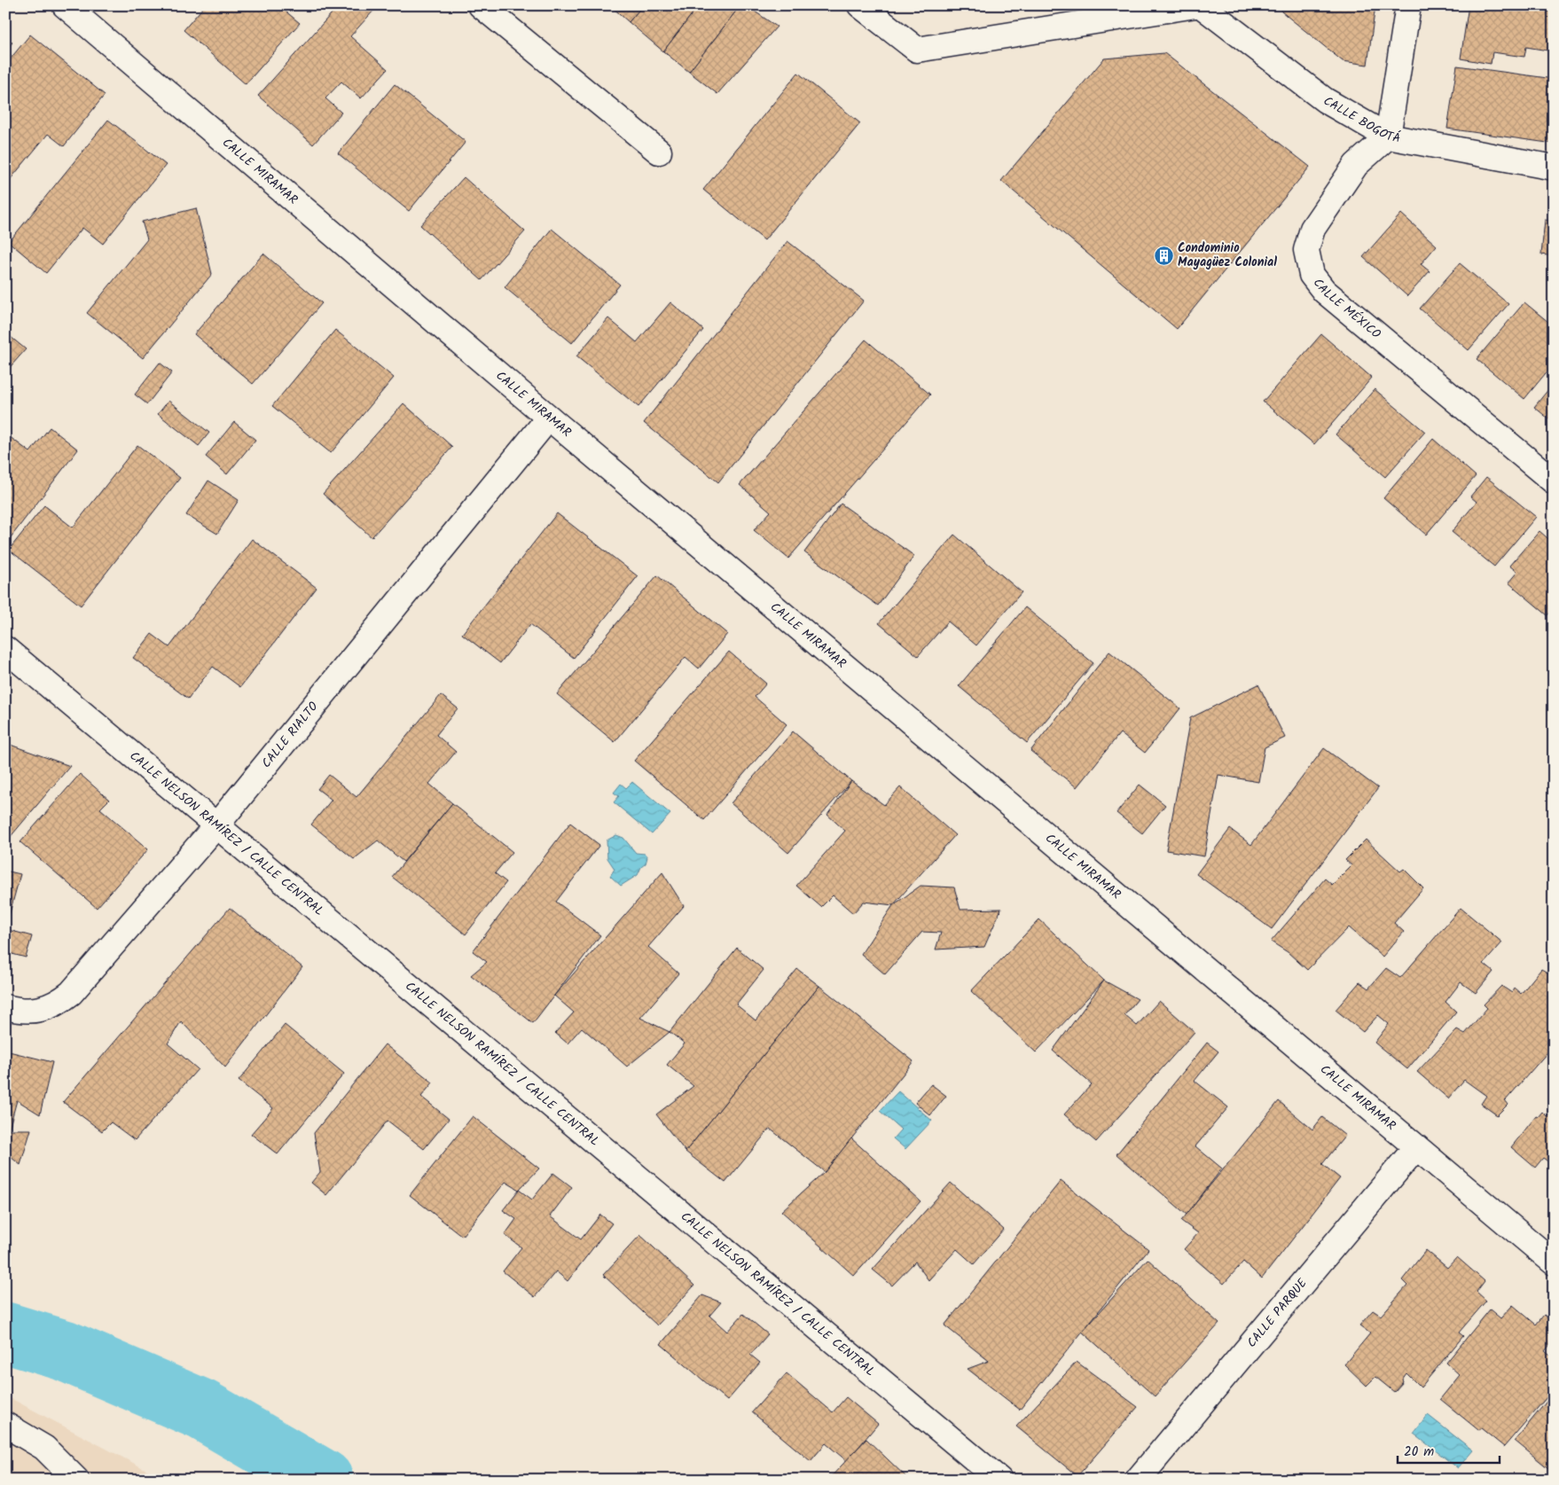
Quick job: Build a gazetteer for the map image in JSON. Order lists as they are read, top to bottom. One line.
{"streets":{"street":["CALLE BOGOTÁ","CALLE MIRAMAR","CALLE MÉXICO","CALLE RIALTO","CALLE NELSON RAMÍREZ / CALLE CENTRAL","CALLE PARQUE"]},"crossings":[["CALLE BOGOTÁ","CALLE MÉXICO"],["CALLE MIRAMAR","CALLE RIALTO"],["CALLE MIRAMAR","CALLE PARQUE"],["CALLE RIALTO","CALLE NELSON RAMÍREZ / CALLE CENTRAL"]],"places":{"building":["Condominio Mayagüez Colonial"]},"scale_bar":"20 m"}
